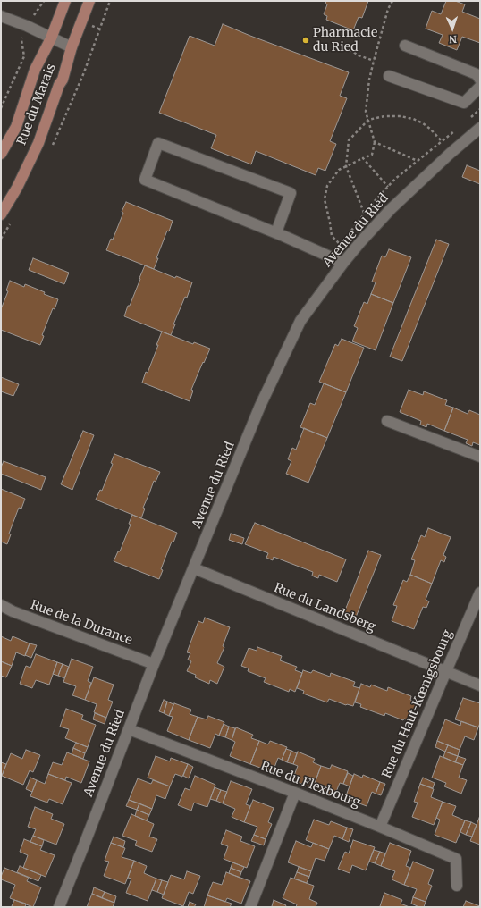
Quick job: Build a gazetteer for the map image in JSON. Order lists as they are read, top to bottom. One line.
{"streets":{"main road":["Rue du Marais"],"street":["Avenue du Ried","Rue du Landsberg","Rue de la Durance","Rue du Haut-Kœnigsbourg","Rue du Flexbourg"]},"crossings":[["Avenue du Ried","Rue du Landsberg"],["Avenue du Ried","Rue de la Durance"],["Avenue du Ried","Rue du Flexbourg"],["Rue du Landsberg","Rue du Haut-Kœnigsbourg"],["Rue du Haut-Kœnigsbourg","Rue du Flexbourg"]],"places":["Pharmacie du Ried"],"north":"bottom"}
